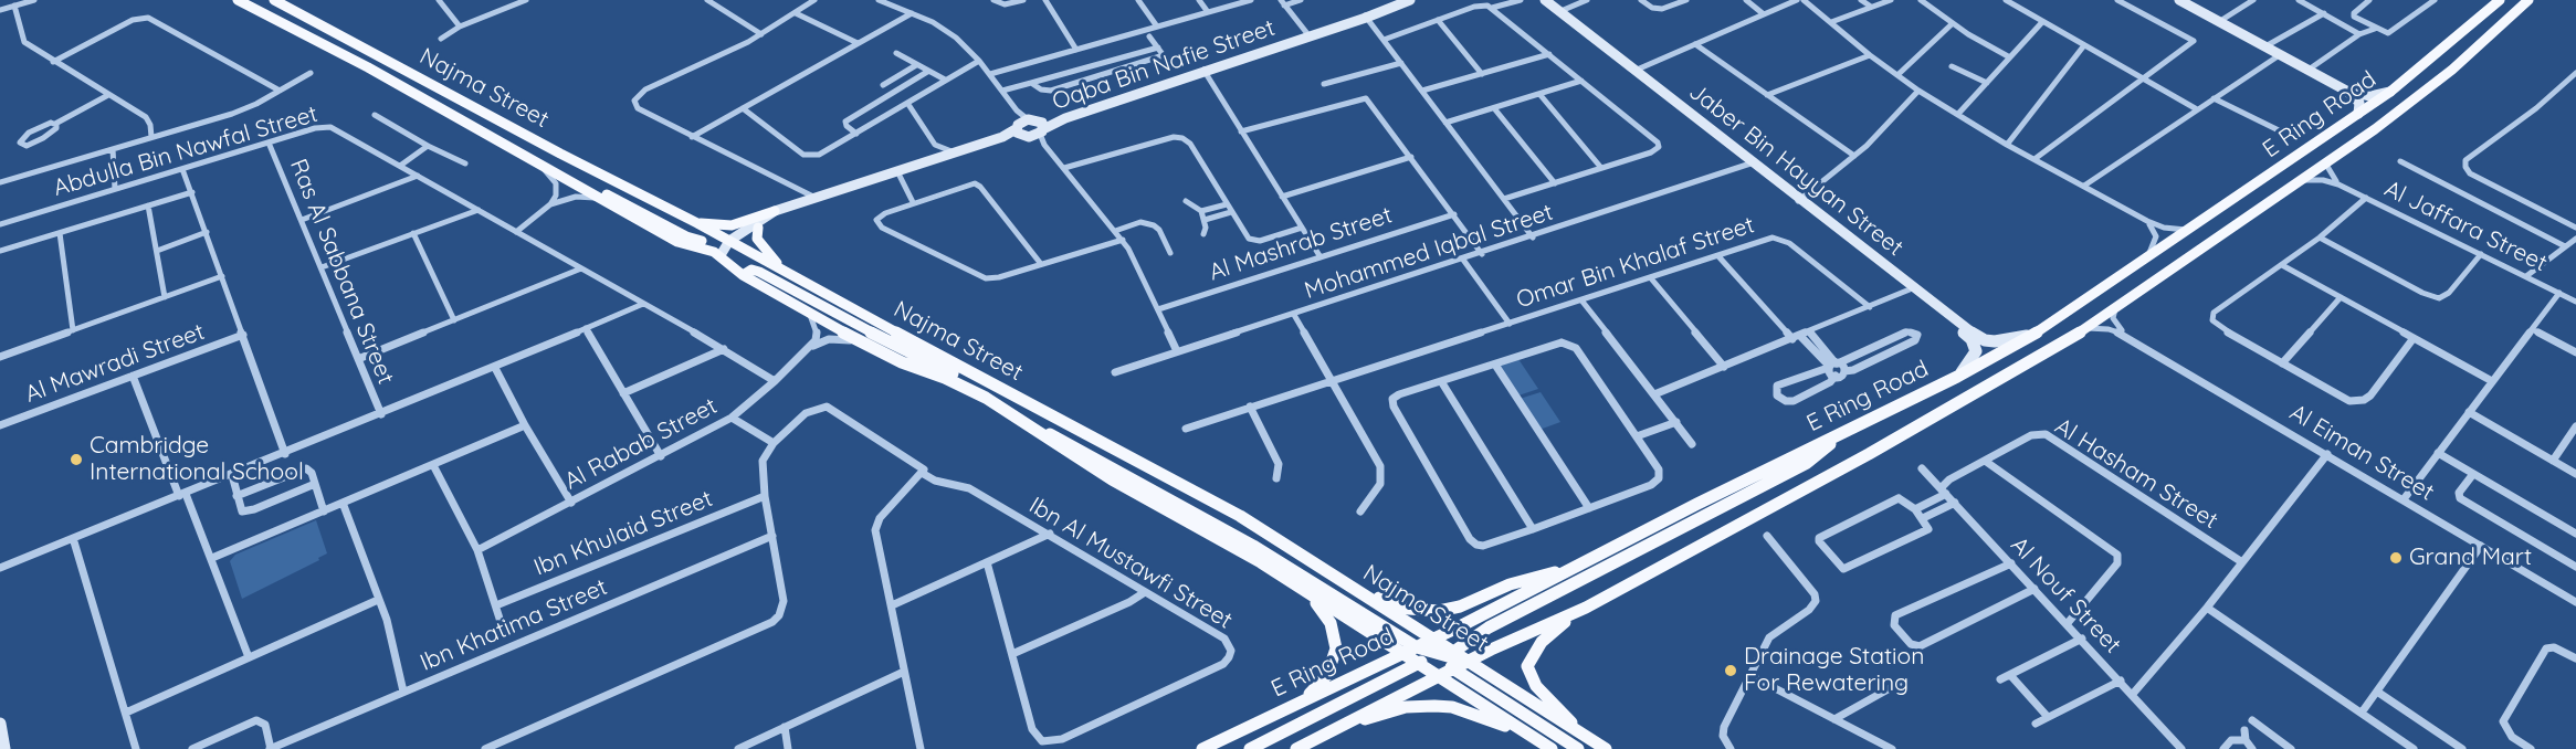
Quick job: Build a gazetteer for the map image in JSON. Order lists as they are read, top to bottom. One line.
{"streets":{"main road":["Najma Street","E Ring Road"],"street":["Oqba Bin Nafie Street","Abdulla Bin Nawfal Street","Jaber Bin Hayyan Street","Al Jaffara Street","Al Mashrab Street","Mohammed Iqbal Street","Omar Bin Khalaf Street","Ras Al Sabbana Street","Al Mawradi Street","Al Rabab Street","Al Eiman Street","Al Hasham Street","Ibn Khulaid Street","Ibn Al Mustawfi Street","Al Nouf Street","Ibn Khatima Street"]},"crossings":[["Oqba Bin Nafie Street","Najma Street"],["Najma Street","E Ring Road"],["Najma Street","Al Rabab Street"],["E Ring Road","Jaber Bin Hayyan Street"],["E Ring Road","Al Jaffara Street"],["E Ring Road","Al Eiman Street"],["Abdulla Bin Nawfal Street","Ras Al Sabbana Street"],["Abdulla Bin Nawfal Street","Al Rabab Street"],["Jaber Bin Hayyan Street","Mohammed Iqbal Street"],["Mohammed Iqbal Street","Omar Bin Khalaf Street"],["Al Hasham Street","Al Nouf Street"]],"places":["Cambridge International School","Grand Mart","Drainage Station For Rewatering"]}
